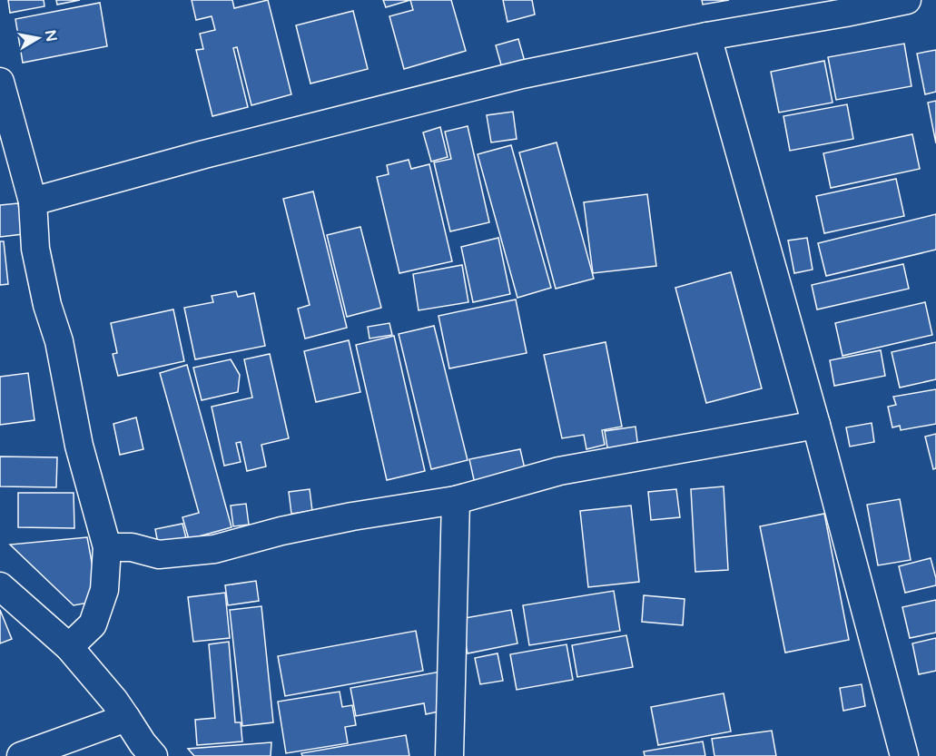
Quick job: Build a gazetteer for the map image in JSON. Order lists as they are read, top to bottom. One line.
{"north":"right"}
